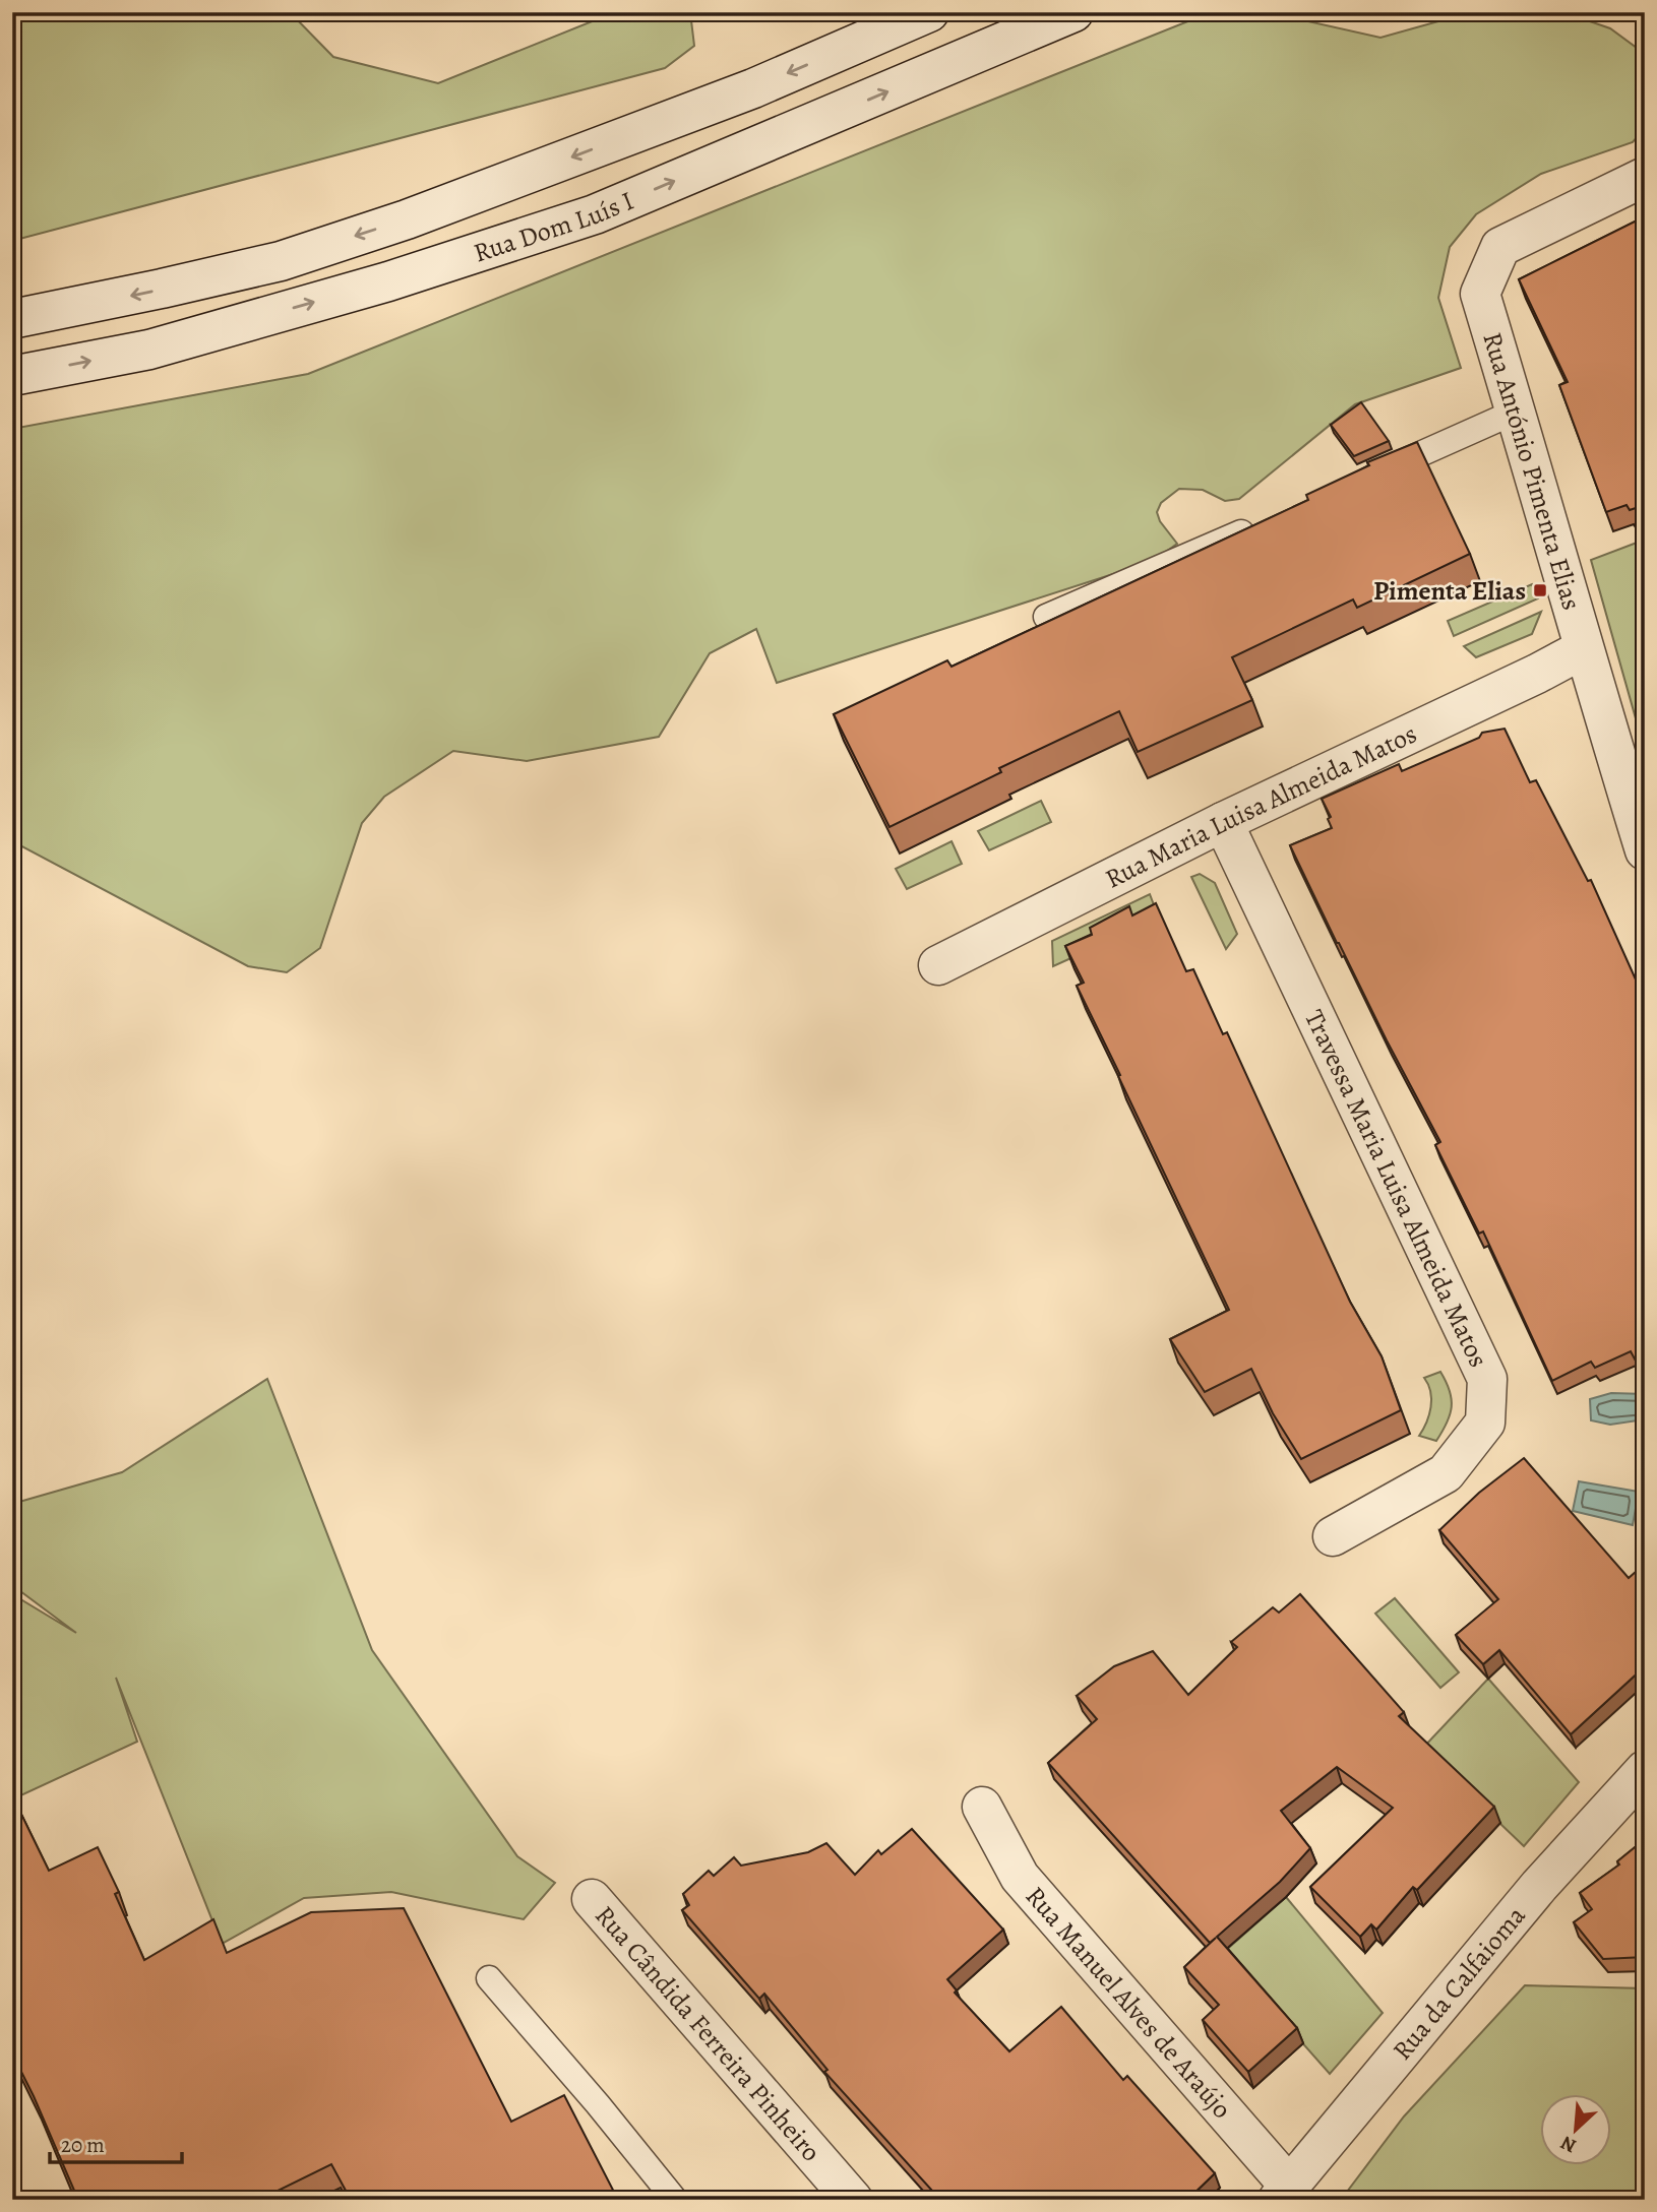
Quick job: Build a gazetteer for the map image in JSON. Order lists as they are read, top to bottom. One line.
{"streets":{"street":["Rua Dom Luís I","Rua António Pimenta Elias","Rua Maria Luisa Almeida Matos","Travessa Maria Luisa Almeida Matos","Rua da Calfaioma","Rua Manuel Alves de Araújo","Rua Cândida Ferreira Pinheiro"]},"crossings":[["Rua António Pimenta Elias","Rua Maria Luisa Almeida Matos"],["Rua Maria Luisa Almeida Matos","Travessa Maria Luisa Almeida Matos"],["Rua da Calfaioma","Rua Manuel Alves de Araújo"]],"places":{"transit":["Pimenta Elias"]},"scale_bar":"20 m","north":"bottom left"}
